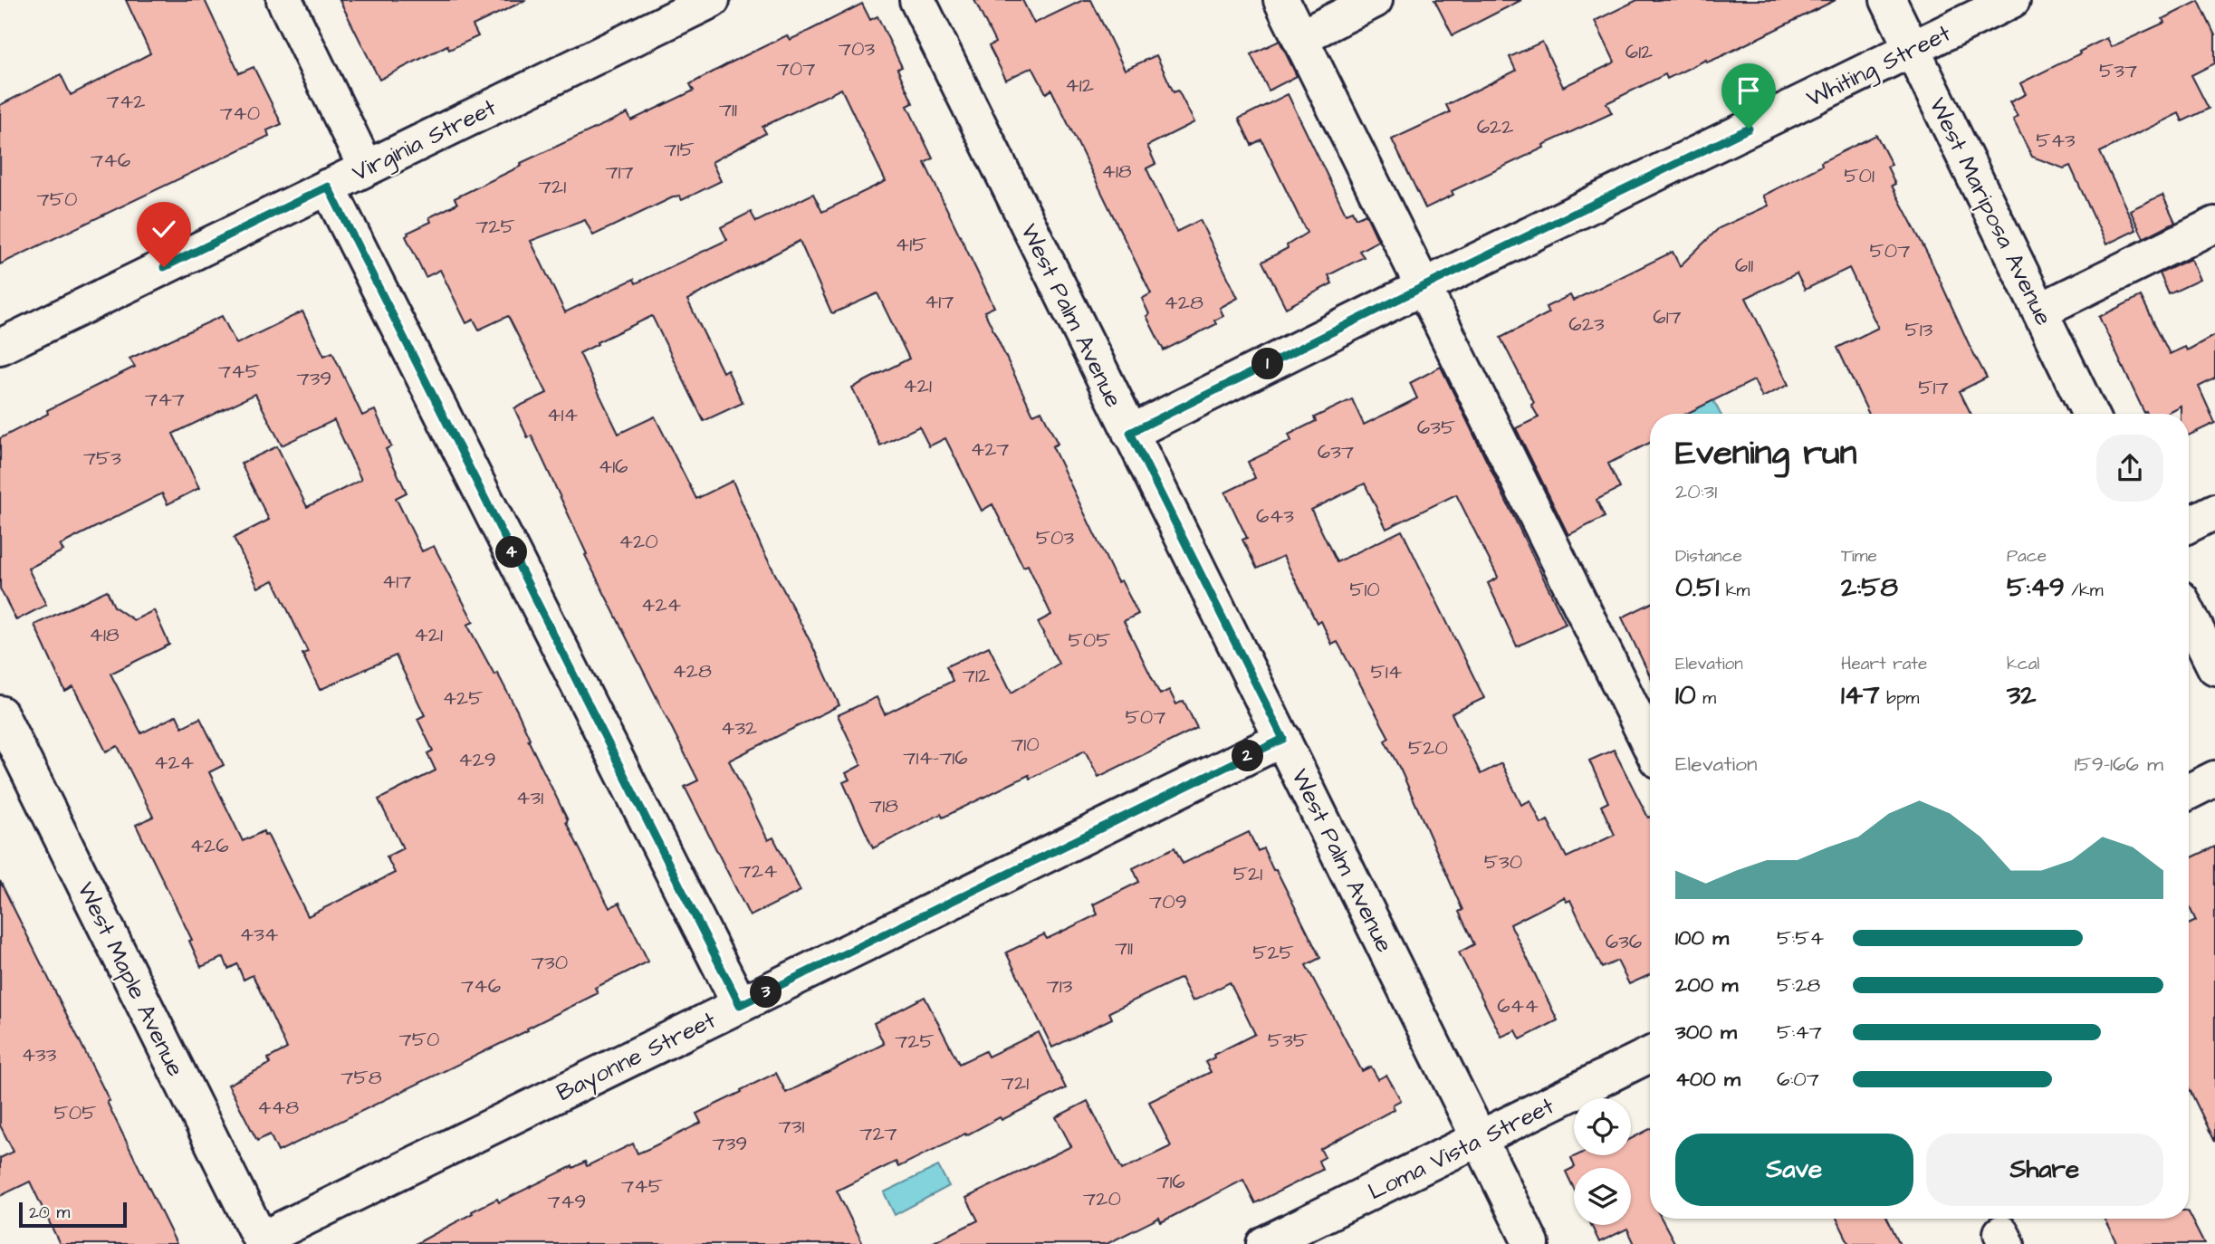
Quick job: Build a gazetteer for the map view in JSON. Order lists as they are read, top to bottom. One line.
{"streets":{"street":["Whiting Street","Virginia Street","West Mariposa Avenue","West Palm Avenue","West Maple Avenue","Bayonne Street","Loma Vista Street"]},"crossings":[["Whiting Street","West Mariposa Avenue"],["Whiting Street","West Palm Avenue"],["West Palm Avenue","Bayonne Street"],["West Palm Avenue","Loma Vista Street"],["West Maple Avenue","Bayonne Street"]],"house_numbers":["703","612","707","537","412","742","711","740","622","543","715","746","418","717","501","721","750","725","415","507","611","417","428","617","623","513","745","739","421","517","747","414","635","427","637","753","416","643","503","420","417","510","424","418","421","505","428","514","712","425","507","432","710","520","714-716","429","424","431","718","426","530","724","521","709","434","636","711","525","730","746","713","644","750","535","725","433","758","721","448","505","731","727","739","716","745","720","749"],"scale_bar":"20 m","page":{"pins":["1","4","2","3"],"heading":["Evening run","20:31"],"stats":[["Distance","0.51 km"],["Time","2:58"],["Pace","5:49 /km"],["Elevation","10 m"],["Heart rate","147 bpm"],["kcal","32"]],"chart":["Elevation","159–166 m"],"list":[{"name":"100 m","note":"5:54"},{"name":"200 m","note":"5:28"},{"name":"300 m","note":"5:47"},{"name":"400 m","note":"6:07"}],"buttons":["Save","Share"],"scale":"20 m"}}
